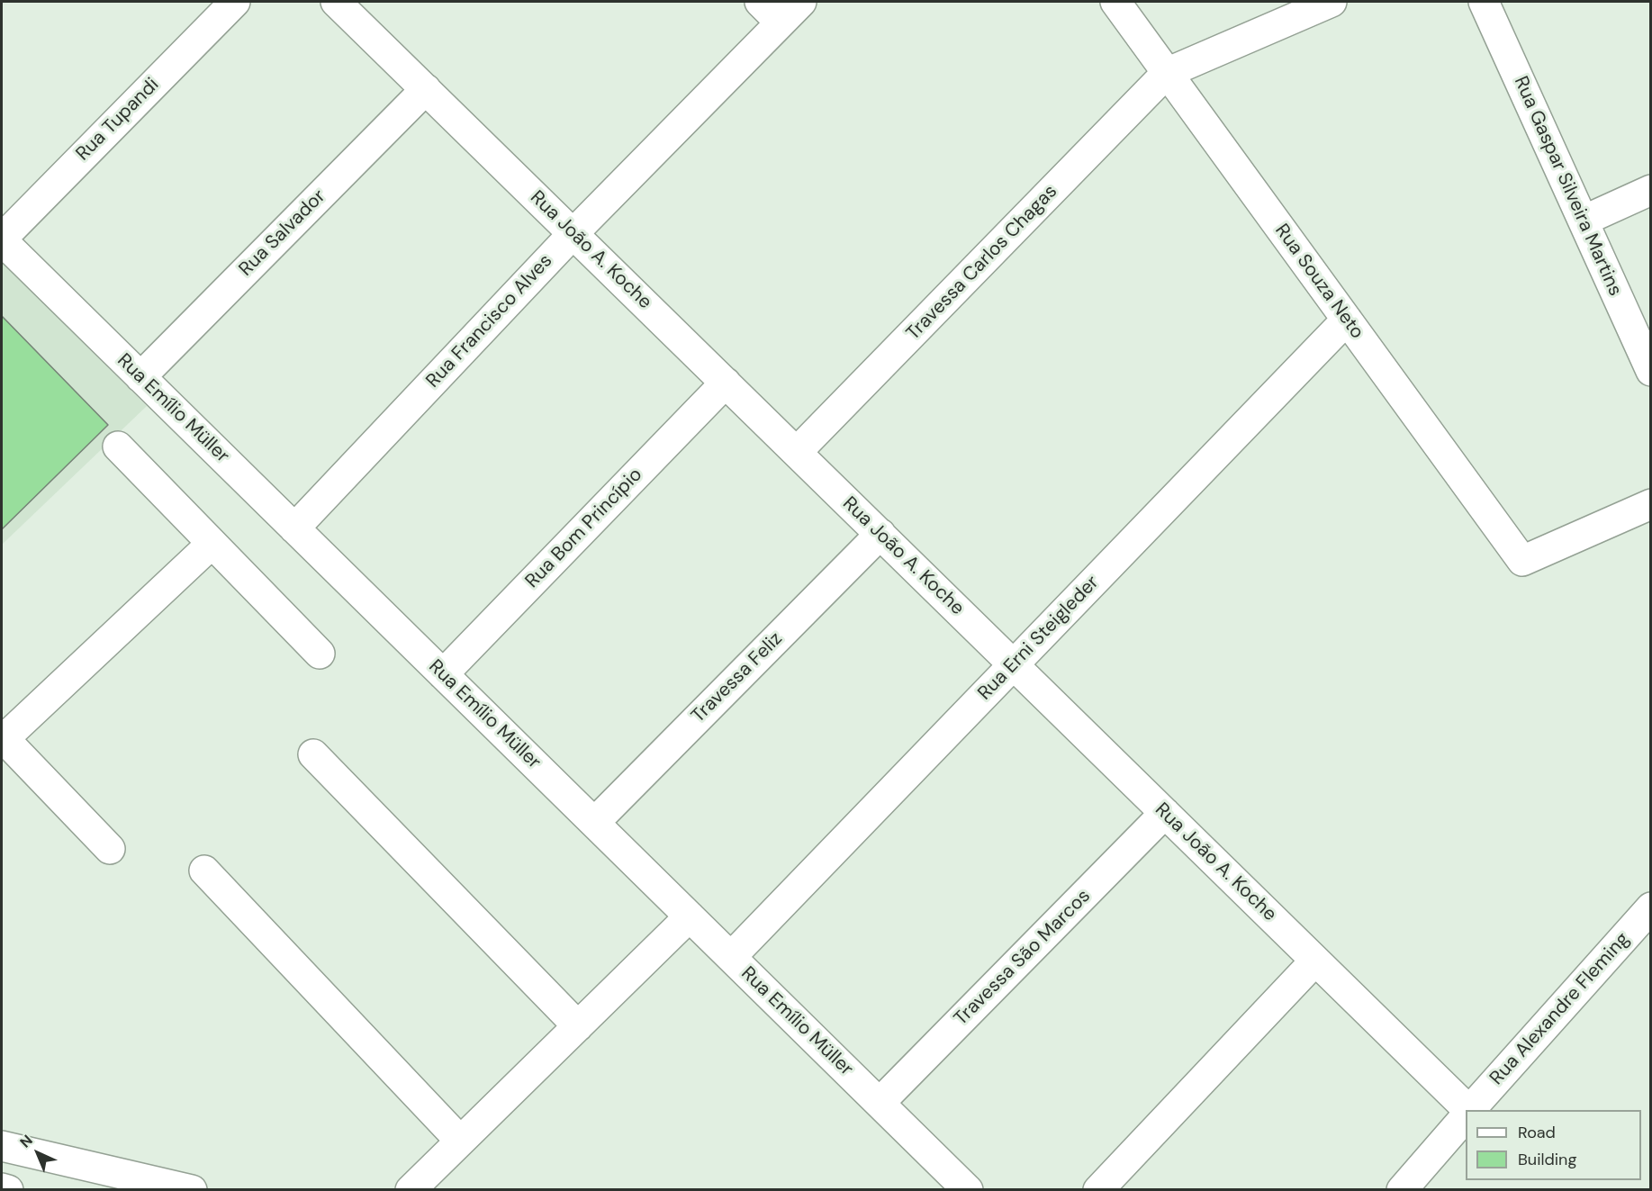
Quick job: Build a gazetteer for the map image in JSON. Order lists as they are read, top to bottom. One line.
{"streets":{"street":["Rua Tupandi","Rua Gaspar Silveira Martins","Rua Salvador","Rua João A. Koche","Travessa Carlos Chagas","Rua Souza Neto","Rua Francisco Alves","Rua Emílio Müller","Rua Bom Princípio","Rua Erni Steigleder","Travessa Feliz","Travessa São Marcos","Rua Alexandre Fleming"]},"crossings":[["Rua Tupandi","Rua Emílio Müller"],["Rua Salvador","Rua João A. Koche"],["Rua Salvador","Rua Emílio Müller"],["Rua João A. Koche","Travessa Carlos Chagas"],["Rua João A. Koche","Rua Francisco Alves"],["Rua João A. Koche","Rua Bom Princípio"],["Rua João A. Koche","Rua Erni Steigleder"],["Rua João A. Koche","Travessa Feliz"],["Rua João A. Koche","Travessa São Marcos"],["Travessa Carlos Chagas","Rua Souza Neto"],["Rua Souza Neto","Rua Erni Steigleder"],["Rua Francisco Alves","Rua Emílio Müller"],["Rua Emílio Müller","Rua Bom Princípio"],["Rua Emílio Müller","Rua Erni Steigleder"],["Rua Emílio Müller","Travessa Feliz"],["Rua Emílio Müller","Travessa São Marcos"]],"legend":["Road","Building"],"north":"top left"}
